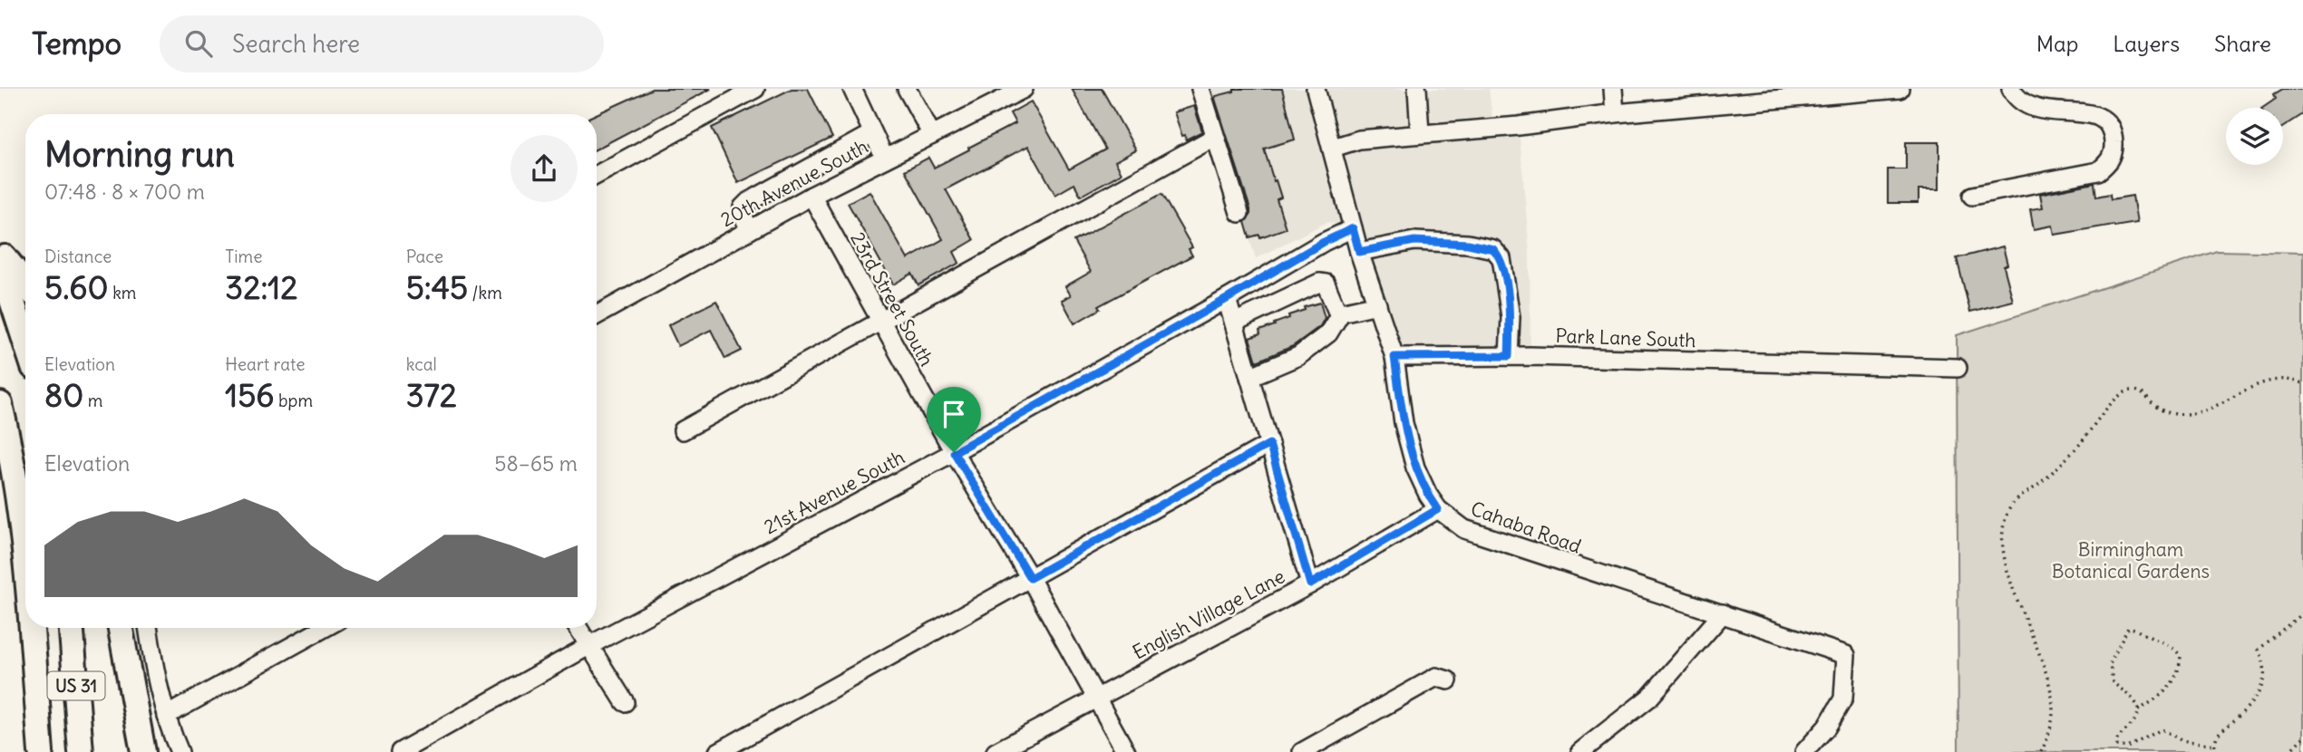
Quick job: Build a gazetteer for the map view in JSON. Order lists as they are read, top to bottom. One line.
{"streets":{"highway":["US 31"],"street":["20th Avenue South","23rd Street South","Park Lane South","21st Avenue South","Cahaba Road","English Village Lane"]},"crossings":[["20th Avenue South","23rd Street South"],["23rd Street South","21st Avenue South"],["23rd Street South","English Village Lane"],["Park Lane South","Cahaba Road"],["21st Avenue South","Cahaba Road"],["Cahaba Road","English Village Lane"]],"parks":["Birmingham Botanical Gardens"],"page":{"header":"Tempo","search":"Search here","nav":["Map","Layers","Share"],"heading":["Morning run","07:48 · 8 × 700 m"],"stats":[["Distance","5.60 km"],["Time","32:12"],["Pace","5:45 /km"],["Elevation","80 m"],["Heart rate","156 bpm"],["kcal","372"]],"chart":["Elevation","58–65 m"]}}
